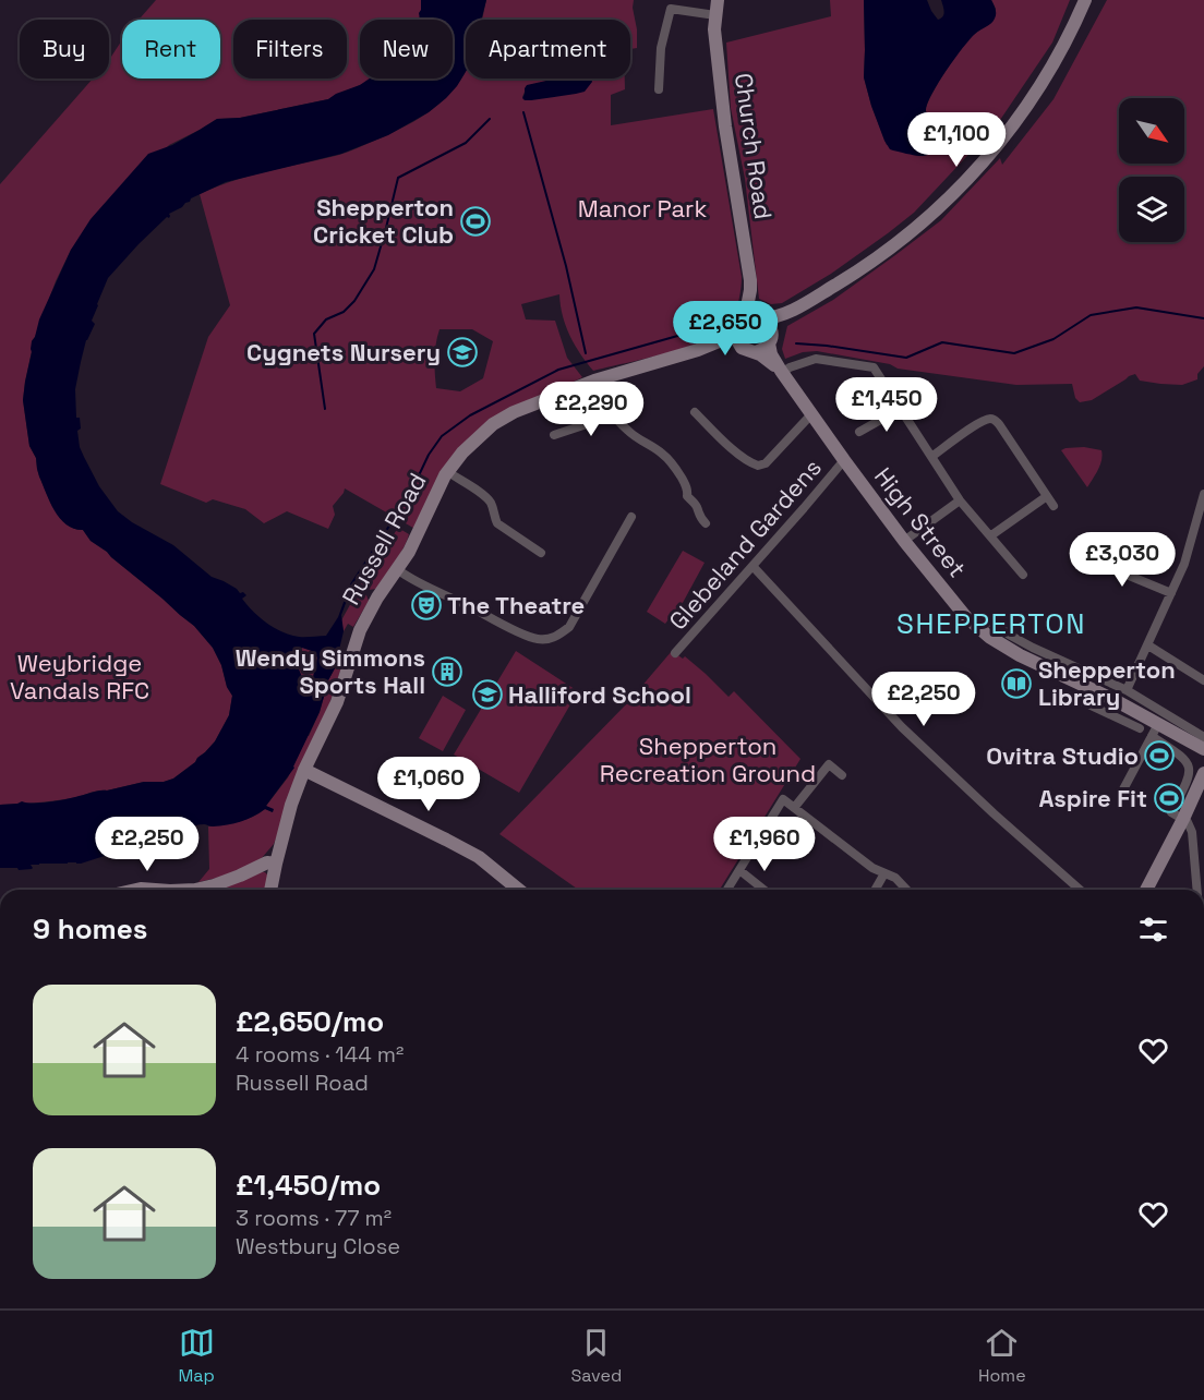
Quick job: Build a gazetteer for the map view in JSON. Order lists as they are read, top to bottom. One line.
{"streets":{"main road":["Church Road","High Street","Russell Road"],"street":["Glebeland Gardens"]},"crossings":[["Church Road","High Street"],["Church Road","Russell Road"],["High Street","Russell Road"],["High Street","Glebeland Gardens"]],"districts":["SHEPPERTON"],"parks":["Manor Park","Weybridge Vandals RFC","Shepperton Recreation Ground"],"places":{"sports":["Shepperton Cricket Club","Ovitra Studio","Aspire Fit"],"school or university":["Cygnets Nursery","Halliford School"],"theatre":["The Theatre"],"building":["Wendy Simmons Sports Hall"],"library":["Shepperton Library"]},"north":"bottom right","page":{"chip":["Buy","Rent","Filters","New","Apartment"],"price":["£1,100","£2,650","£1,450","£2,290","£3,030","£2,250","£1,060","£2,250","£1,960"],"heading":"9 homes","list":[{"name":"£2,650/mo","note":"4 rooms · 144 m² · Russell Road"},{"name":"£1,450/mo","note":"3 rooms · 77 m² · Westbury Close"}],"tabs":["Map","Saved","Home"]}}
